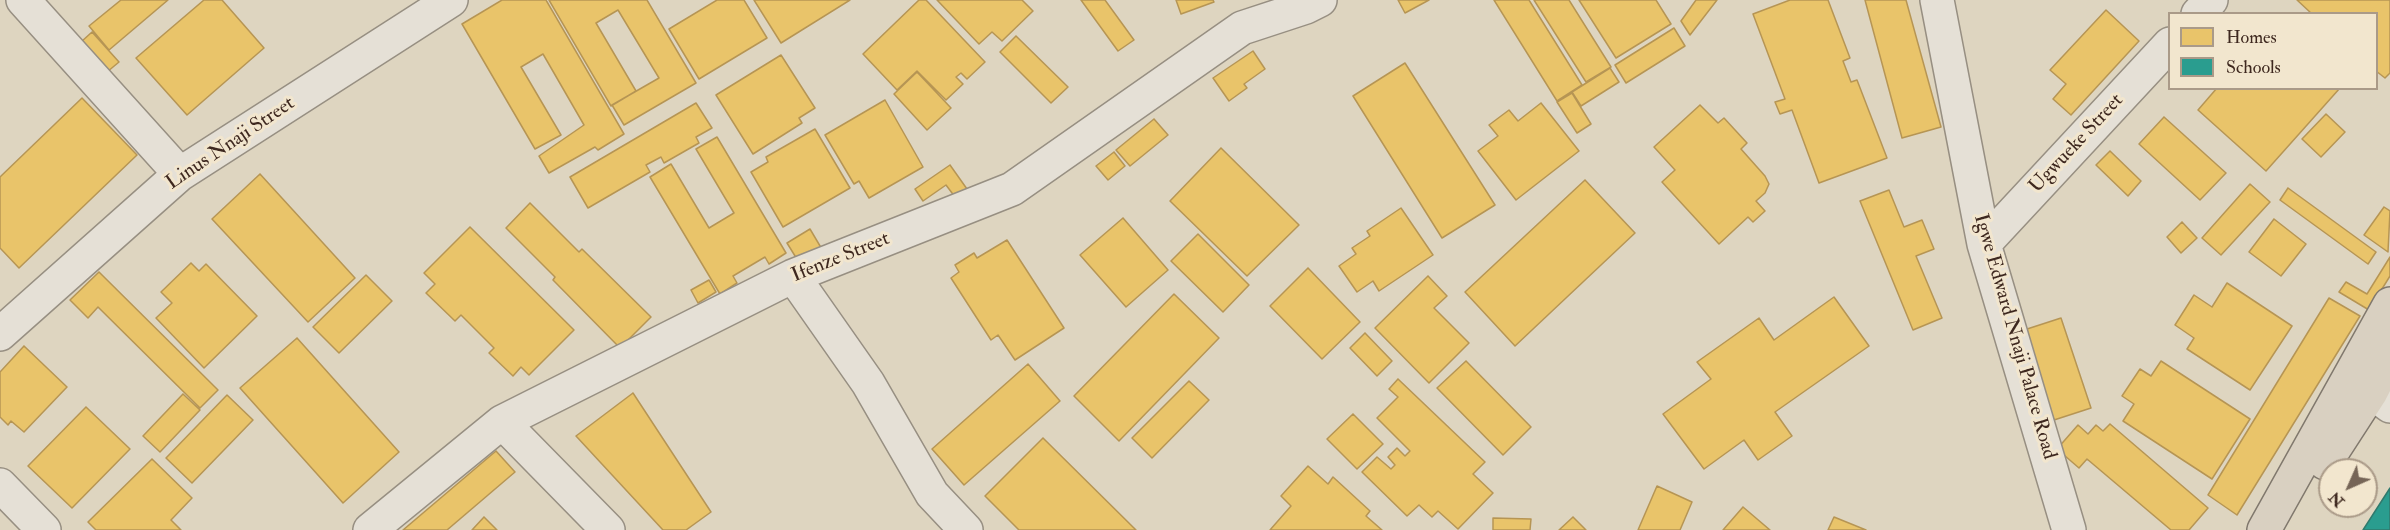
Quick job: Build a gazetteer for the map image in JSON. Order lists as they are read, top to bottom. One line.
{"streets":{"street":["Linus Nnaji Street","Ugwueke Street","Ifenze Street","Igwe Edward Nnaji Palace Road"]},"crossings":[["Ugwueke Street","Igwe Edward Nnaji Palace Road"]],"legend":["Homes","Schools"],"north":"bottom left"}
